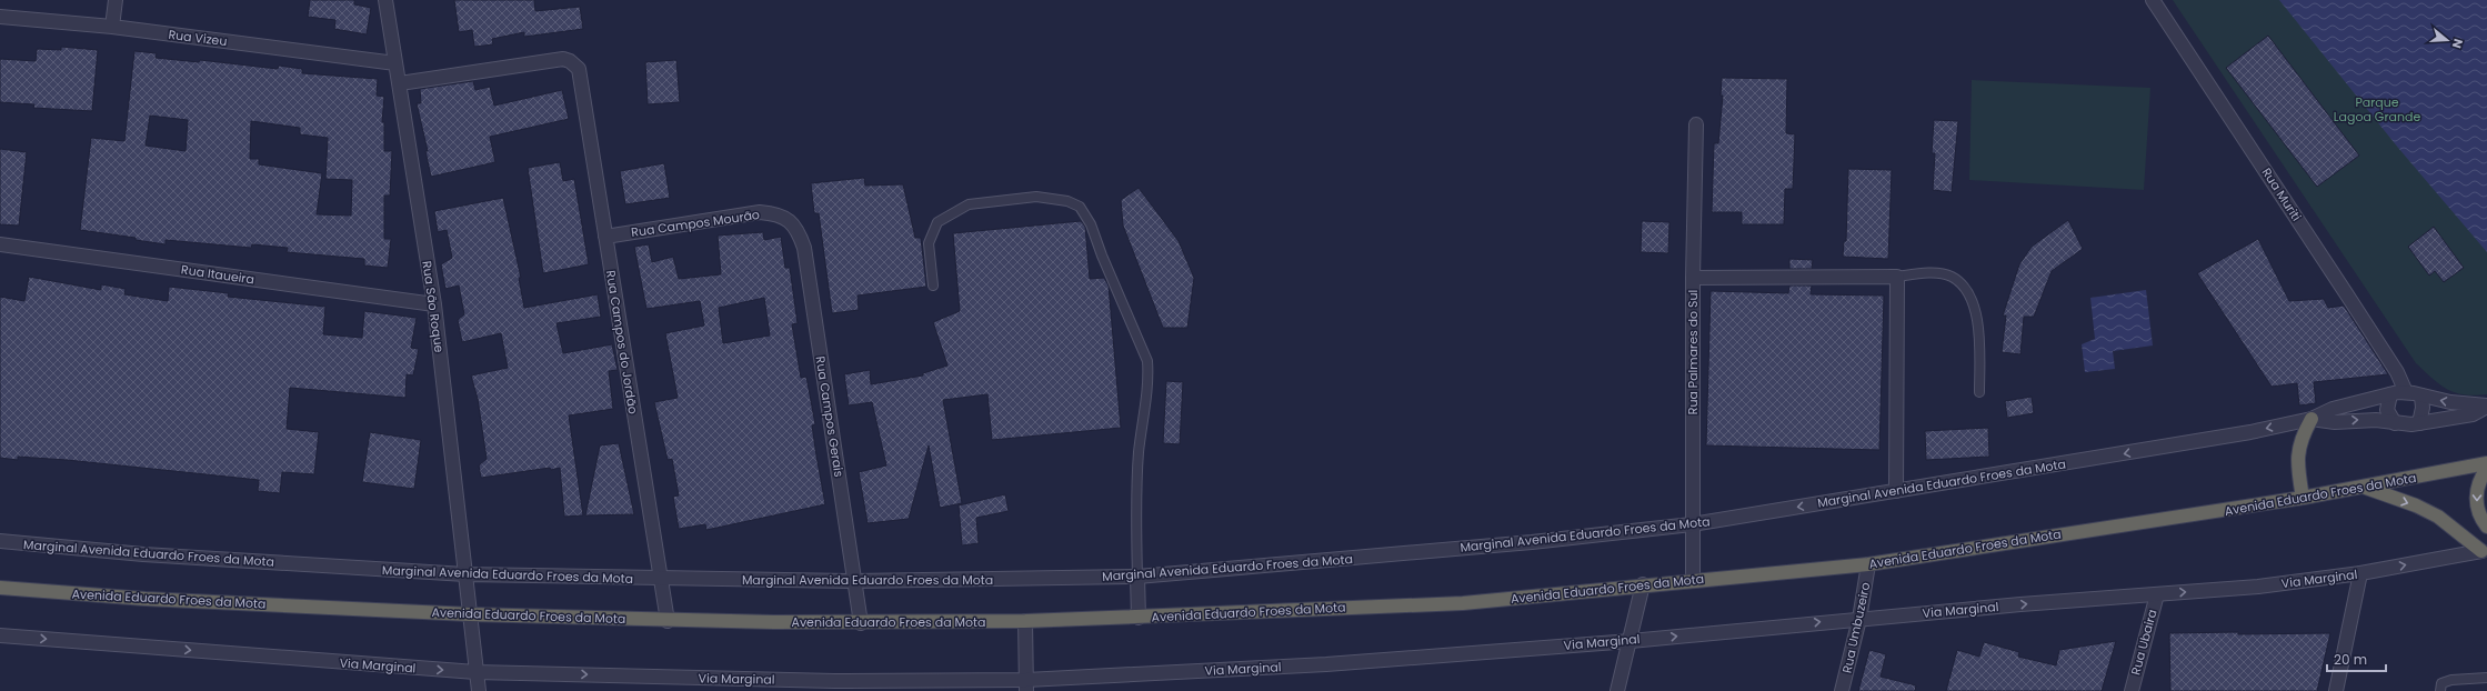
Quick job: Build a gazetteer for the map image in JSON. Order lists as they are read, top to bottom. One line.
{"streets":{"highway":["Avenida Eduardo Froes da Mota"],"street":["Rua Vizeu","Rua Muriti","Rua Campos Mourão","Rua Itaueira","Rua São Roque","Rua Campos do Jordão","Rua Palmares do Sul","Rua Campos Gerais","Marginal Avenida Eduardo Froes da Mota","Via Marginal","Rua Umbuzeiro","Rua Ubaira"]},"crossings":[["Rua Vizeu","Rua São Roque"],["Rua Muriti","Marginal Avenida Eduardo Froes da Mota"],["Rua Campos Mourão","Rua Campos do Jordão"],["Rua Campos Mourão","Rua Campos Gerais"],["Rua Itaueira","Rua São Roque"],["Rua São Roque","Rua Campos do Jordão"],["Rua São Roque","Marginal Avenida Eduardo Froes da Mota"],["Rua São Roque","Avenida Eduardo Froes da Mota"],["Rua São Roque","Via Marginal"],["Rua Campos do Jordão","Marginal Avenida Eduardo Froes da Mota"],["Rua Campos do Jordão","Avenida Eduardo Froes da Mota"],["Rua Palmares do Sul","Marginal Avenida Eduardo Froes da Mota"],["Rua Palmares do Sul","Avenida Eduardo Froes da Mota"],["Rua Campos Gerais","Marginal Avenida Eduardo Froes da Mota"],["Rua Campos Gerais","Avenida Eduardo Froes da Mota"],["Avenida Eduardo Froes da Mota","Rua Umbuzeiro"],["Via Marginal","Rua Umbuzeiro"],["Via Marginal","Rua Ubaira"]],"one_way":["Via Marginal"],"parks":["Parque Lagoa Grande"],"scale_bar":"20 m","north":"right"}
